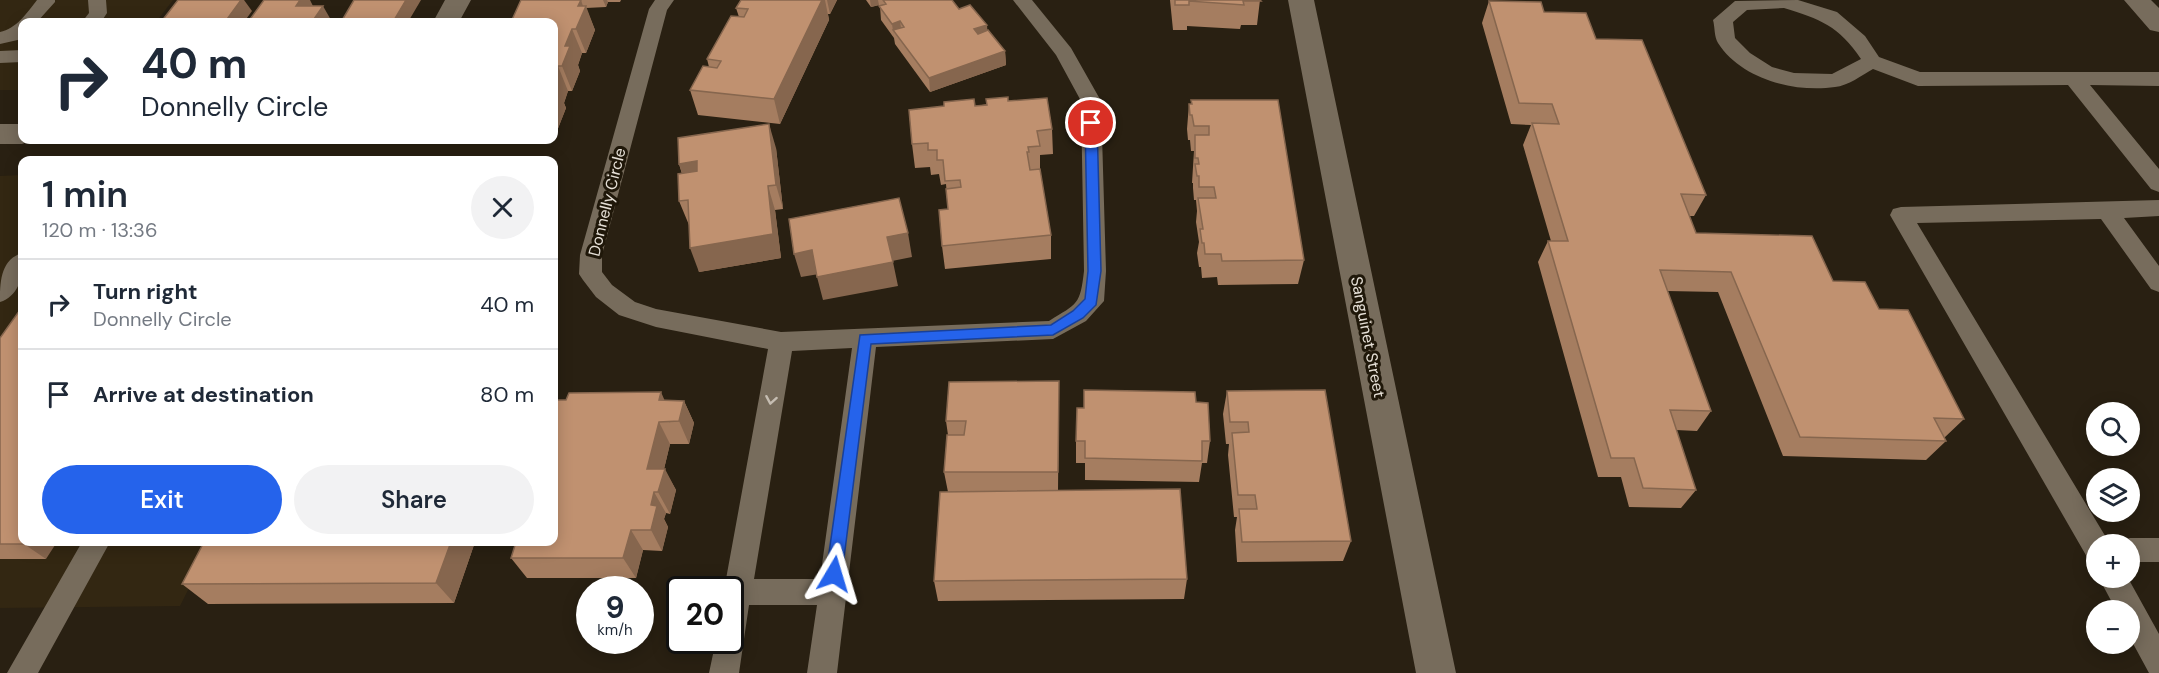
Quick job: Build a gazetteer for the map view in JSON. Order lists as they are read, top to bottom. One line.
{"streets":{"street":["Sanguinet Street"],"lane":["Donnelly Circle"]},"page":{"turn":["40 m","Donnelly Circle"],"heading":["1 min","120 m · 13:36"],"list":[{"name":"Turn right","note":"Donnelly Circle","value":"40 m"},{"name":"Arrive at destination","value":"80 m"}],"map_buttons":["+","−"],"buttons":["Exit","Share"],"speed":"9 km/h","limit":"20"}}
